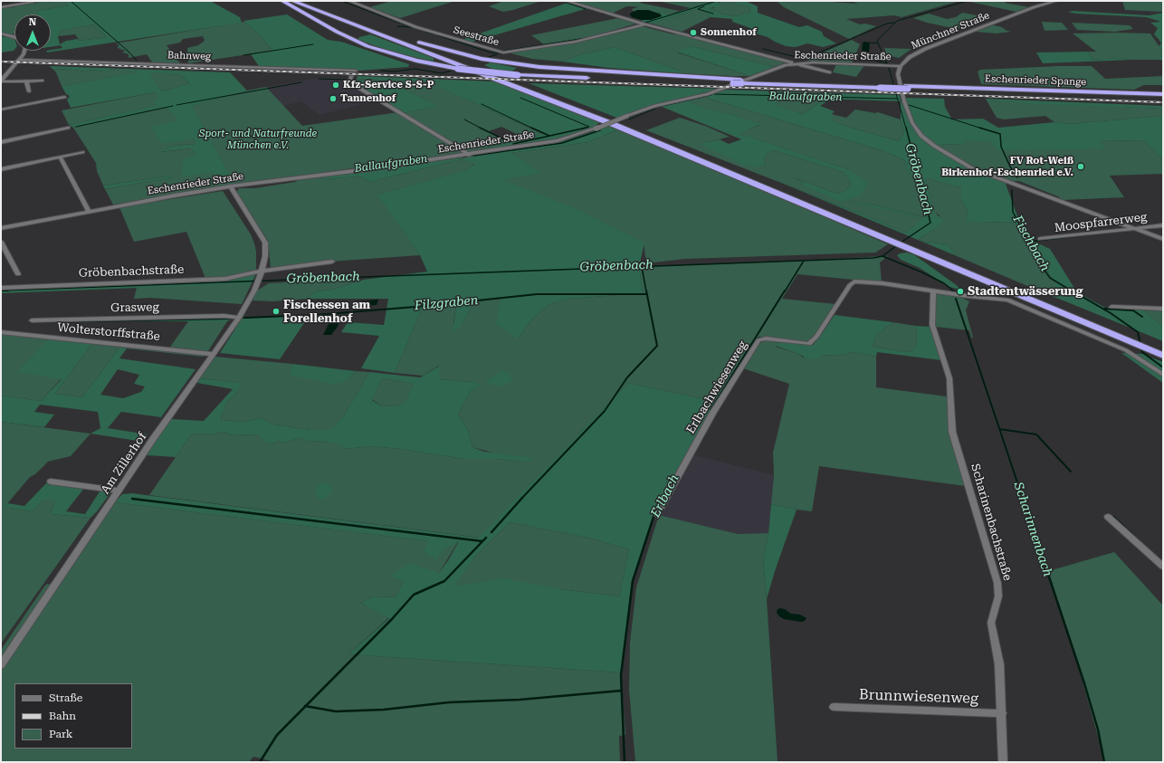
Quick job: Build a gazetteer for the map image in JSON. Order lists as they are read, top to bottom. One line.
{"streets":{"highway":["Eschenrieder Spange"],"street":["Münchner Straße","Seestraße","Bahnweg","Eschenrieder Straße","Moospfarrerweg","Gröbenbachstraße","Grasweg","Wolterstorffstraße","Erlbachwiesenweg","Am Zillerhof","Scharinenbachstraße","Brunnwiesenweg"]},"crossings":[["Münchner Straße","Eschenrieder Straße"],["Bahnweg","Eschenrieder Straße"],["Eschenrieder Straße","Am Zillerhof"],["Gröbenbachstraße","Am Zillerhof"],["Grasweg","Am Zillerhof"],["Wolterstorffstraße","Am Zillerhof"],["Erlbachwiesenweg","Scharinenbachstraße"],["Scharinenbachstraße","Brunnwiesenweg"]],"water":["Ballaufgraben","Gröbenbach","Fischbach","Filzgraben","Erlbach","Scharinnenbach"],"parks":["Sport- und Naturfreunde München e.V."],"places":["Sonnenhof","Kfz-Service S-S-P","Tannenhof","FV Rot-Weiß Birkenhof-Eschenried e.V.","Stadtentwässerung","Fischessen am Forellenhof"],"legend":["Straße","Bahn","Park"],"north":"top"}
